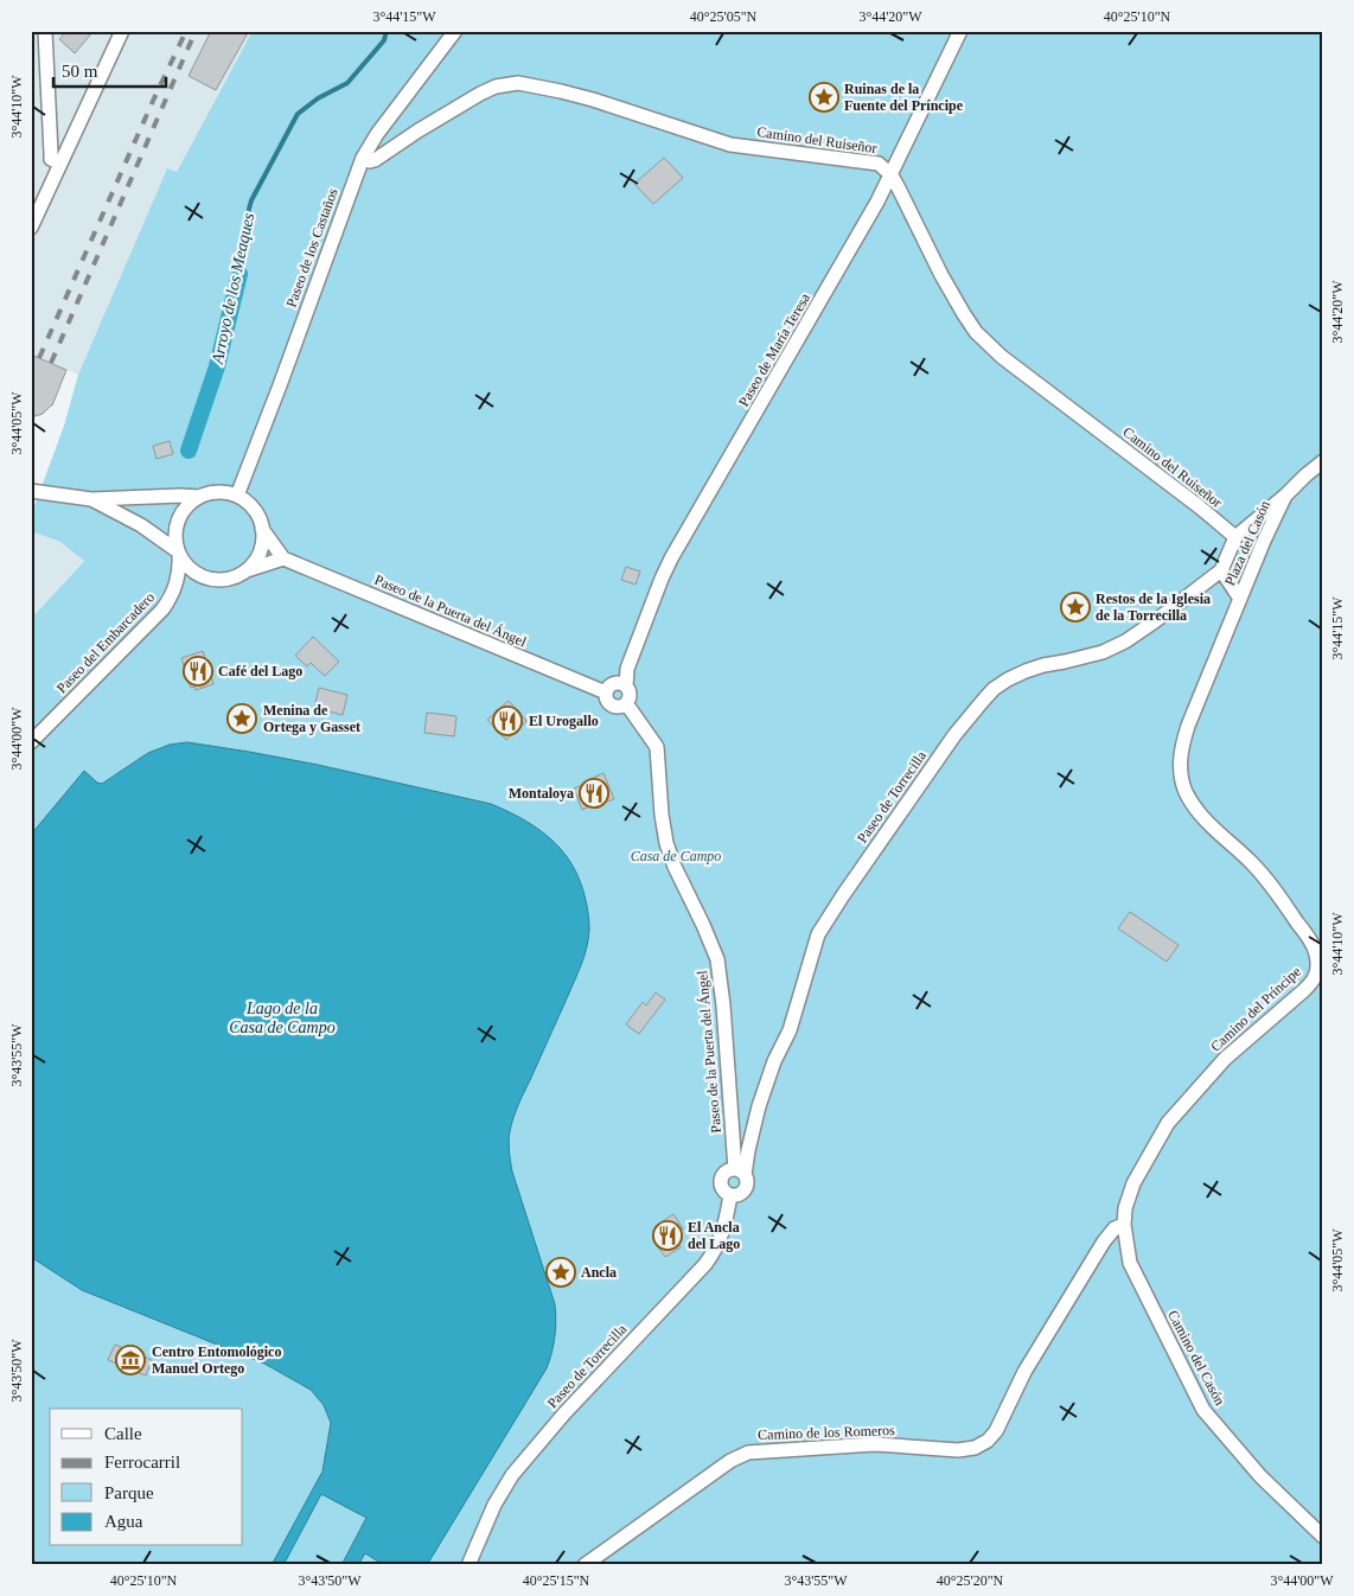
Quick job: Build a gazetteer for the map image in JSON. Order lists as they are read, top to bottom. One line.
{"streets":{"street":["Camino del Ruiseñor","Paseo de los Castaños","Paseo de María Teresa","Plaza del Casón","Paseo de la Puerta del Ángel","Paseo del Embarcadero","Paseo de Torrecilla","Camino del Príncipe","Camino del Casón","Camino de los Romeros"]},"crossings":[["Camino del Ruiseñor","Paseo de los Castaños"],["Camino del Ruiseñor","Paseo de María Teresa"],["Camino del Ruiseñor","Plaza del Casón"],["Paseo de los Castaños","Paseo del Embarcadero"],["Paseo de María Teresa","Paseo de la Puerta del Ángel"],["Plaza del Casón","Paseo de Torrecilla"],["Plaza del Casón","Camino del Príncipe"],["Paseo de la Puerta del Ángel","Paseo de Torrecilla"],["Camino del Príncipe","Camino del Casón"],["Camino del Príncipe","Camino de los Romeros"],["Camino del Casón","Camino de los Romeros"]],"water":["Arroyo de los Meaques","Lago de la Casa de Campo"],"parks":["Casa de Campo"],"places":{"place":["Ruinas de la Fuente del Príncipe","Restos de la Iglesia de la Torrecilla","Menina de Ortega y Gasset","Ancla"],"restaurant":["Café del Lago","El Urogallo","Montaloya","El Ancla del Lago"],"museum":["Centro Entomológico Manuel Ortego"]},"legend":["Calle","Ferrocarril","Parque","Agua"],"scale_bar":"50 m","coordinates":["3°44'15\"W","40°25'05\"N","3°44'20\"W","40°25'10\"N","3°44'10\"W","3°44'05\"W","3°44'00\"W","3°43'55\"W","3°43'50\"W","40°25'15\"N","40°25'20\"N"]}
